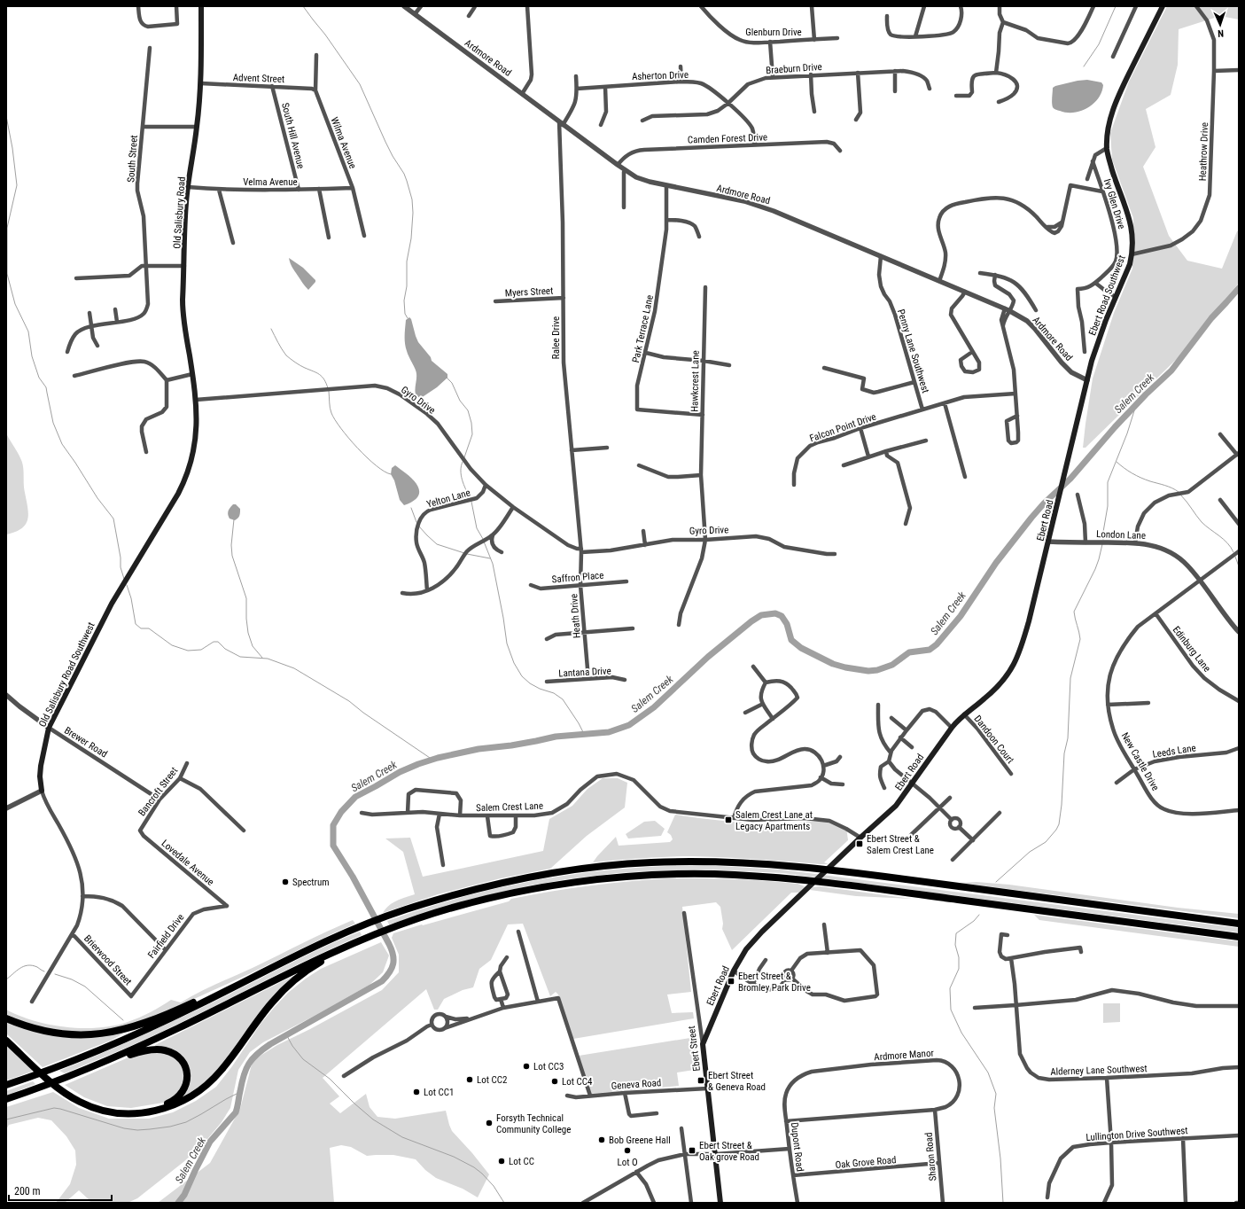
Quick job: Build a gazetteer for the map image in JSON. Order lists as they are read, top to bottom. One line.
{"streets":{"main road":["Old Salisbury Road","Ebert Road Southwest","Ebert Road","Old Salisbury Road Southwest","Ebert Street"],"street":["Glenburn Drive","Ardmore Road","Braeburn Drive","Asherton Drive","Advent Street","South Hill Avenue","Camden Forest Drive","Wilma Avenue","Heathrow Drive","South Street","Velma Avenue","Ivy Glen Drive","Myers Street","Park Terrace Lane","Ralee Drive","Penny Lane Southwest","Hawkcrest Lane","Gyro Drive","Falcon Point Drive","Yelton Lane","London Lane","Saffron Place","Heath Drive","Edinburg Lane","Lantana Drive","Dandoon Court","Brewer Road","Leeds Lane","New Castle Drive","Bancroft Street","Salem Crest Lane","Lovedale Avenue","Fairfield Drive","Brierwood Street","Ardmore Manor","Alderney Lane Southwest","Geneva Road","Lullington Drive Southwest","Dupont Road","Sharon Road","Oak Grove Road"]},"crossings":[["Ardmore Road","Camden Forest Drive"],["Ardmore Road","Ebert Road Southwest"],["Ardmore Road","Park Terrace Lane"],["Ardmore Road","Ralee Drive"],["Ardmore Road","Penny Lane Southwest"],["Braeburn Drive","Asherton Drive"],["Asherton Drive","Camden Forest Drive"],["Advent Street","South Hill Avenue"],["Advent Street","Wilma Avenue"],["Advent Street","Old Salisbury Road"],["South Hill Avenue","Velma Avenue"],["Wilma Avenue","Velma Avenue"],["Heathrow Drive","Ebert Road Southwest"],["Velma Avenue","Old Salisbury Road"],["Old Salisbury Road","Gyro Drive"],["Old Salisbury Road","Old Salisbury Road Southwest"],["Myers Street","Ralee Drive"],["Ebert Road Southwest","Ebert Road"],["Park Terrace Lane","Hawkcrest Lane"],["Ralee Drive","Gyro Drive"],["Ralee Drive","Heath Drive"],["Penny Lane Southwest","Falcon Point Drive"],["Hawkcrest Lane","Gyro Drive"],["Gyro Drive","Yelton Lane"],["Gyro Drive","Heath Drive"],["Gyro Drive","Old Salisbury Road Southwest"],["Ebert Road","London Lane"],["Ebert Road","Dandoon Court"],["Ebert Road","Salem Crest Lane"],["Ebert Road","Ebert Street"],["London Lane","New Castle Drive"],["Saffron Place","Heath Drive"],["Heath Drive","Lantana Drive"],["Edinburg Lane","New Castle Drive"],["Old Salisbury Road Southwest","Brewer Road"],["Old Salisbury Road Southwest","Brierwood Street"],["Brewer Road","Bancroft Street"],["Leeds Lane","New Castle Drive"],["Bancroft Street","Lovedale Avenue"],["Lovedale Avenue","Fairfield Drive"],["Fairfield Drive","Brierwood Street"],["Ebert Street","Geneva Road"],["Ardmore Manor","Dupont Road"],["Ardmore Manor","Sharon Road"],["Dupont Road","Oak Grove Road"],["Sharon Road","Oak Grove Road"]],"water":["Salem Creek"],"places":{"transit":["Salem Crest Lane at Legacy Apartments","Ebert Street & Salem Crest Lane","Ebert Street & Bromley Park Drive","Ebert Street & Geneva Road","Ebert Street & Oak grove Road"],"other":["Spectrum","Lot CC3","Lot CC2","Lot CC4","Lot CC1","Forsyth Technical Community College","Bob Greene Hall","Lot O","Lot CC"]},"scale_bar":"200 m","north":"bottom"}
